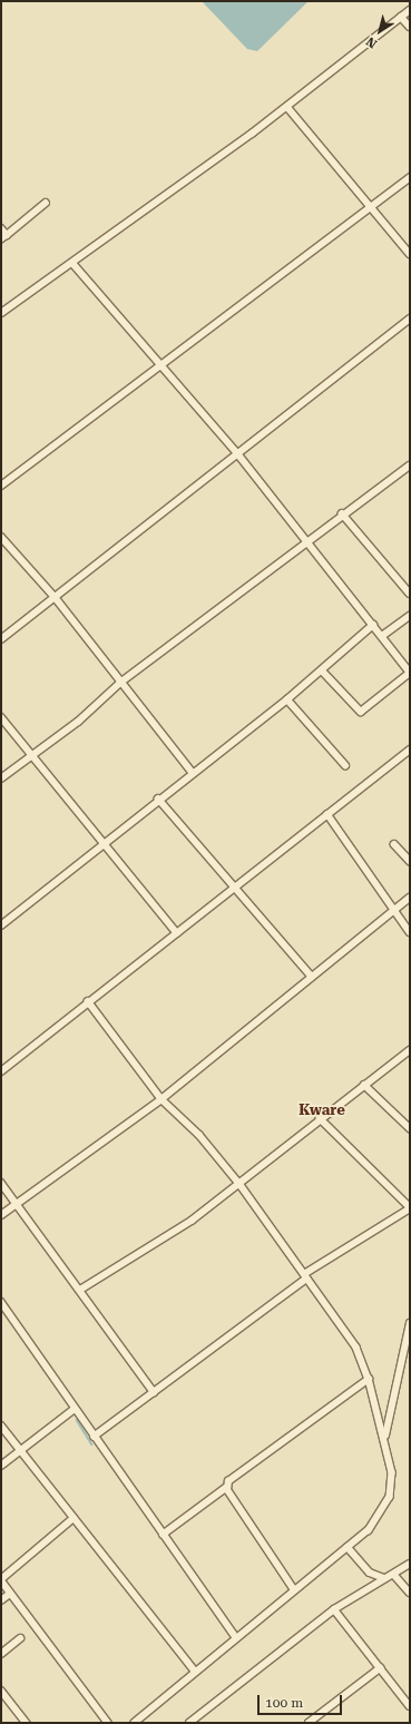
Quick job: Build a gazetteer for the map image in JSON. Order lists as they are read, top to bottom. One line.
{"districts":["Kware"],"scale_bar":"100 m","north":"bottom left"}
